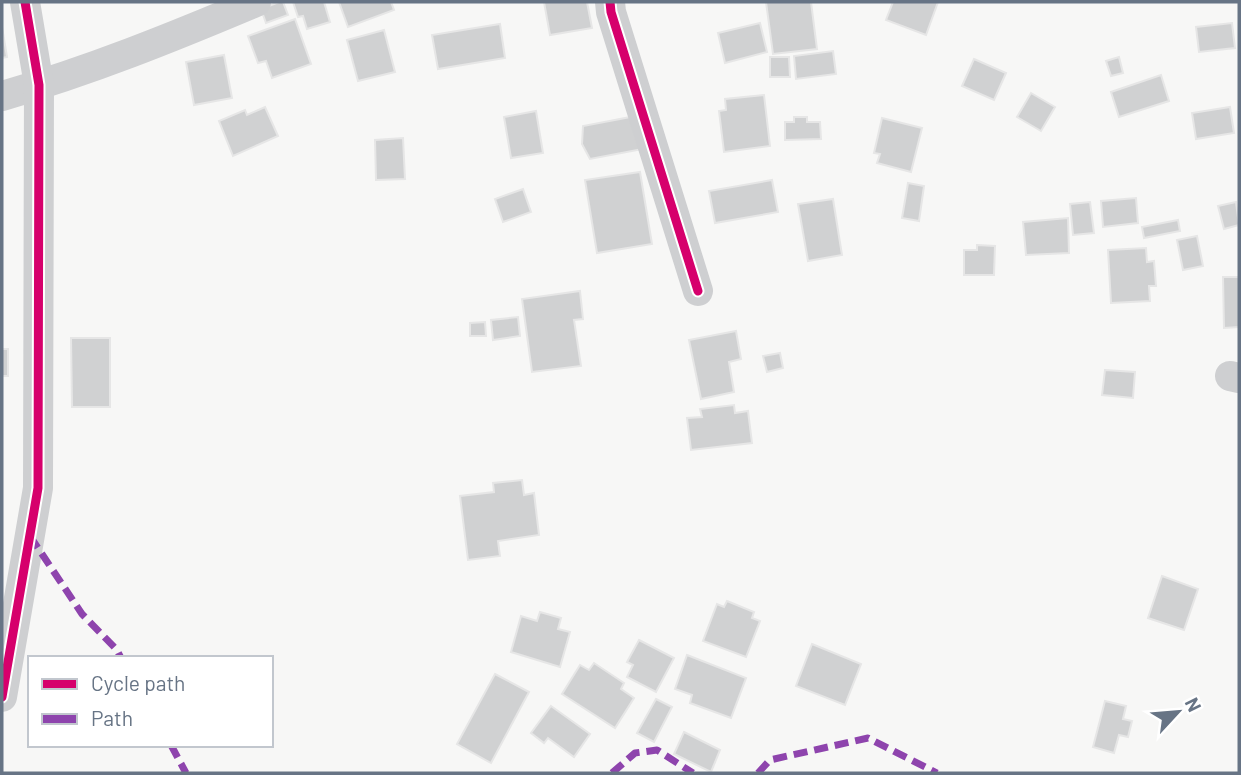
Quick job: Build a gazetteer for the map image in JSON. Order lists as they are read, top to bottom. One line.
{"legend":["Cycle path","Path"],"north":"top right"}
